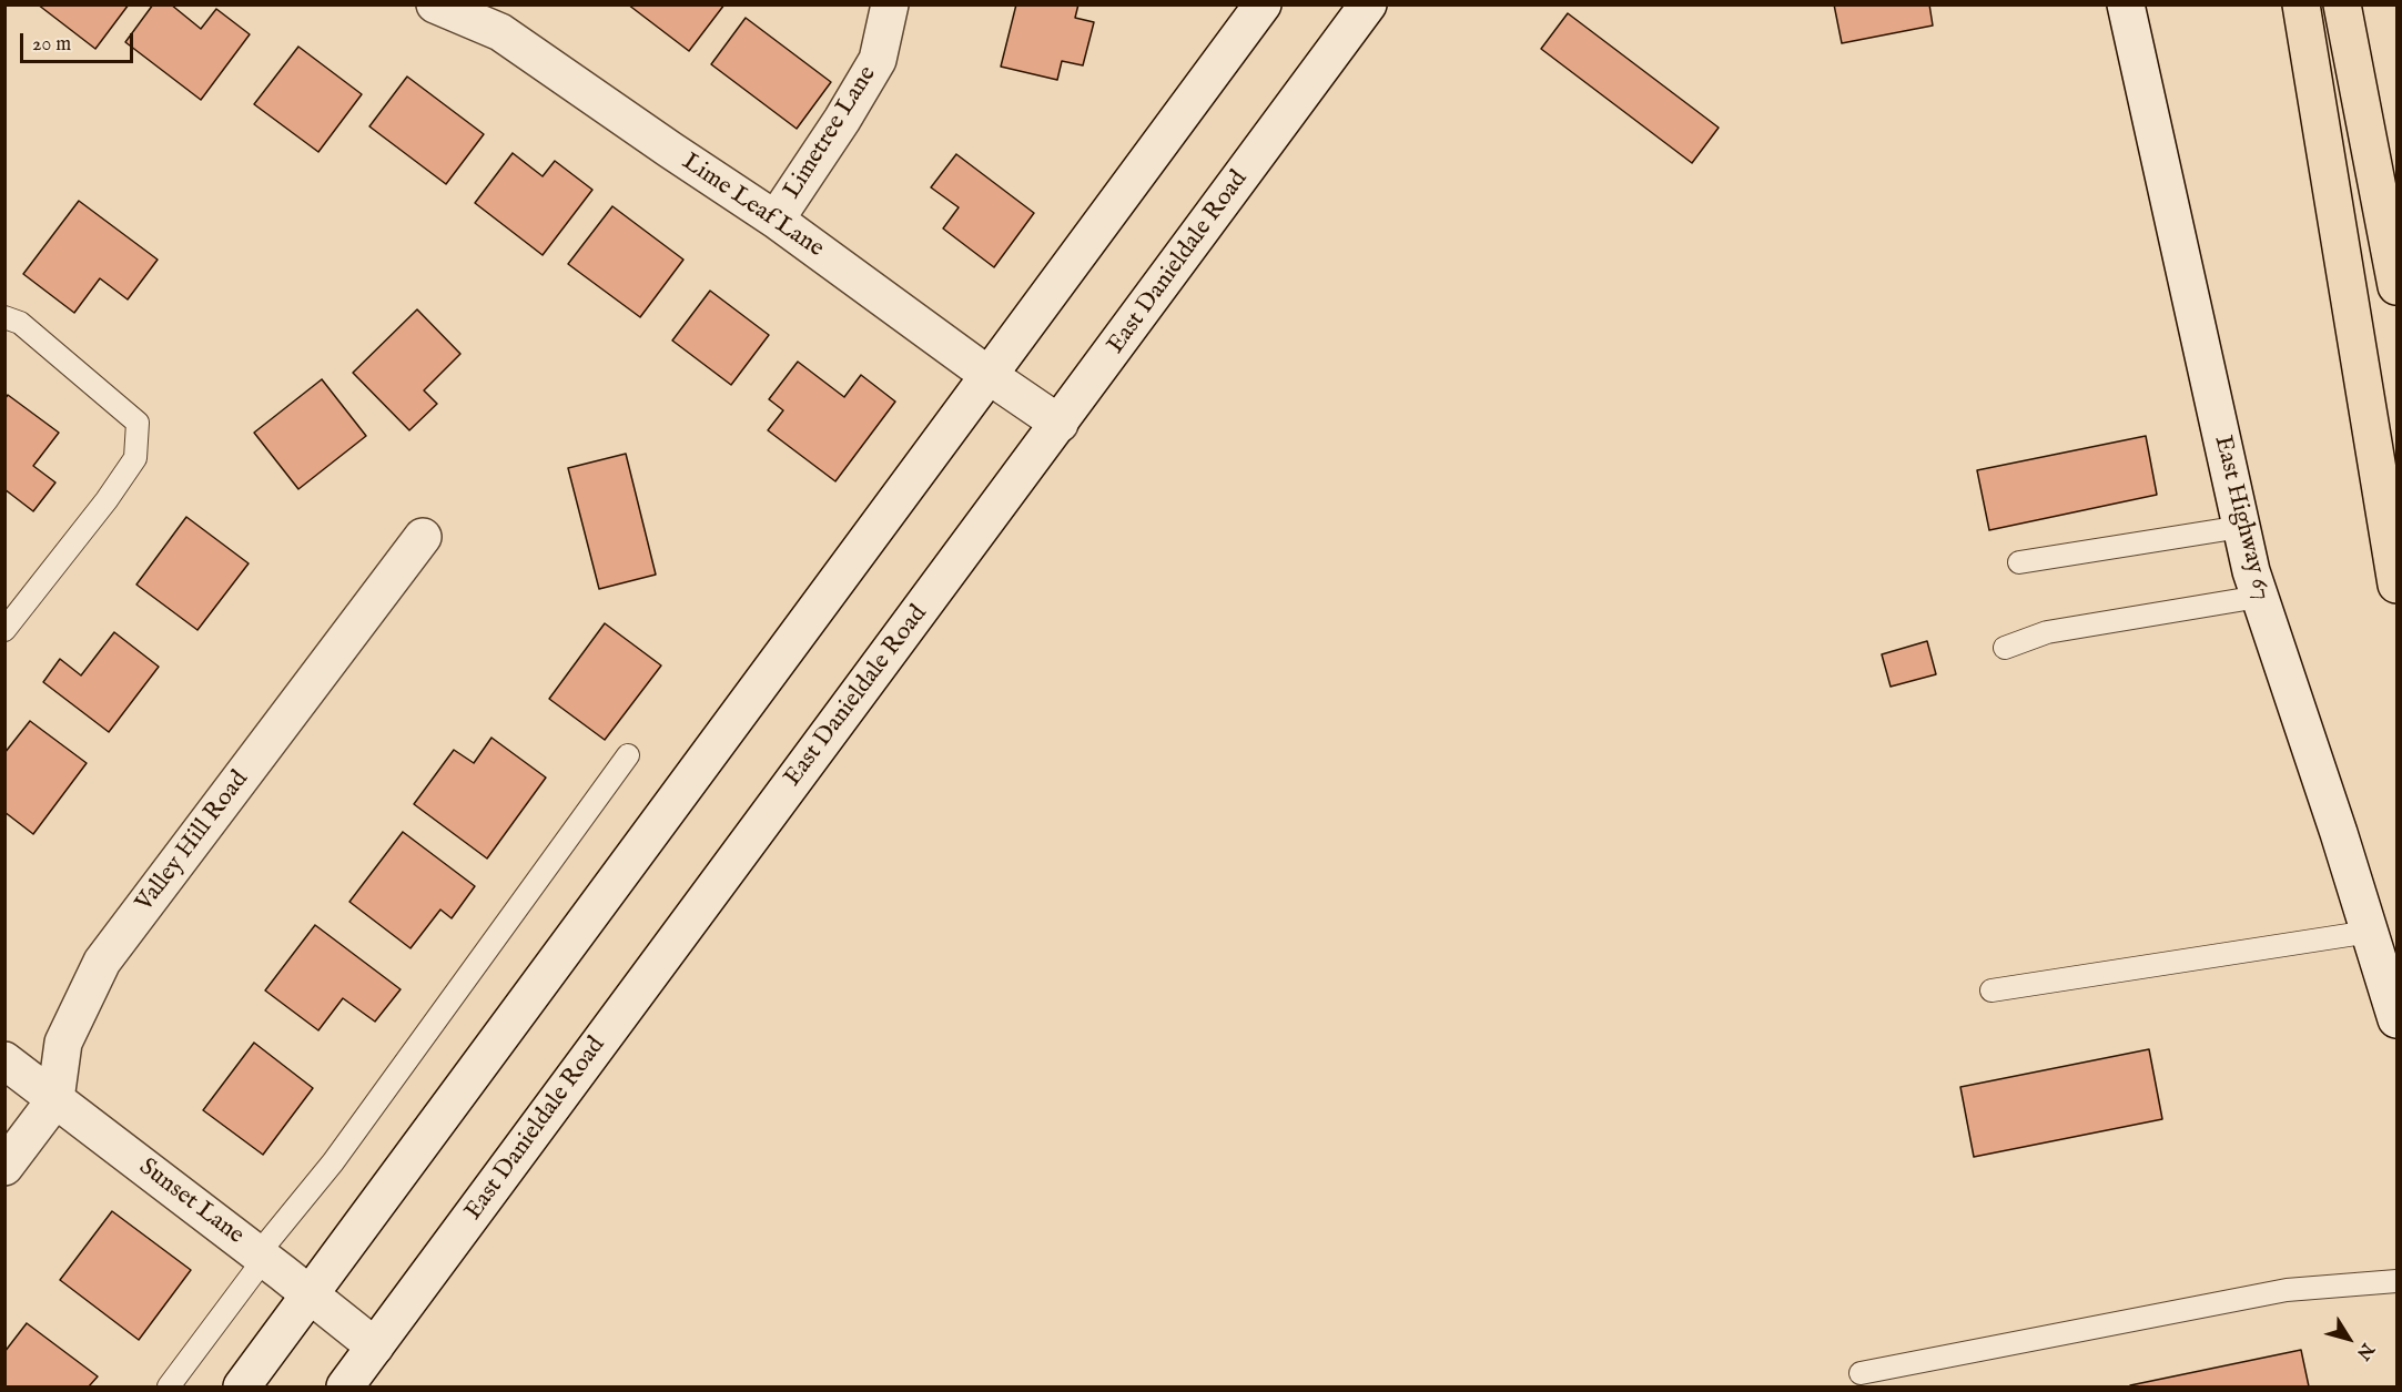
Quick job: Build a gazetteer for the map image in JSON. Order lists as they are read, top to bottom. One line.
{"streets":{"main road":["Limetree Lane","Lime Leaf Lane","East Danieldale Road","East Highway 67","Valley Hill Road","Sunset Lane"]},"crossings":[["Limetree Lane","Lime Leaf Lane"],["Lime Leaf Lane","East Danieldale Road"],["East Danieldale Road","Sunset Lane"],["Valley Hill Road","Sunset Lane"]],"scale_bar":"20 m","north":"bottom right"}
